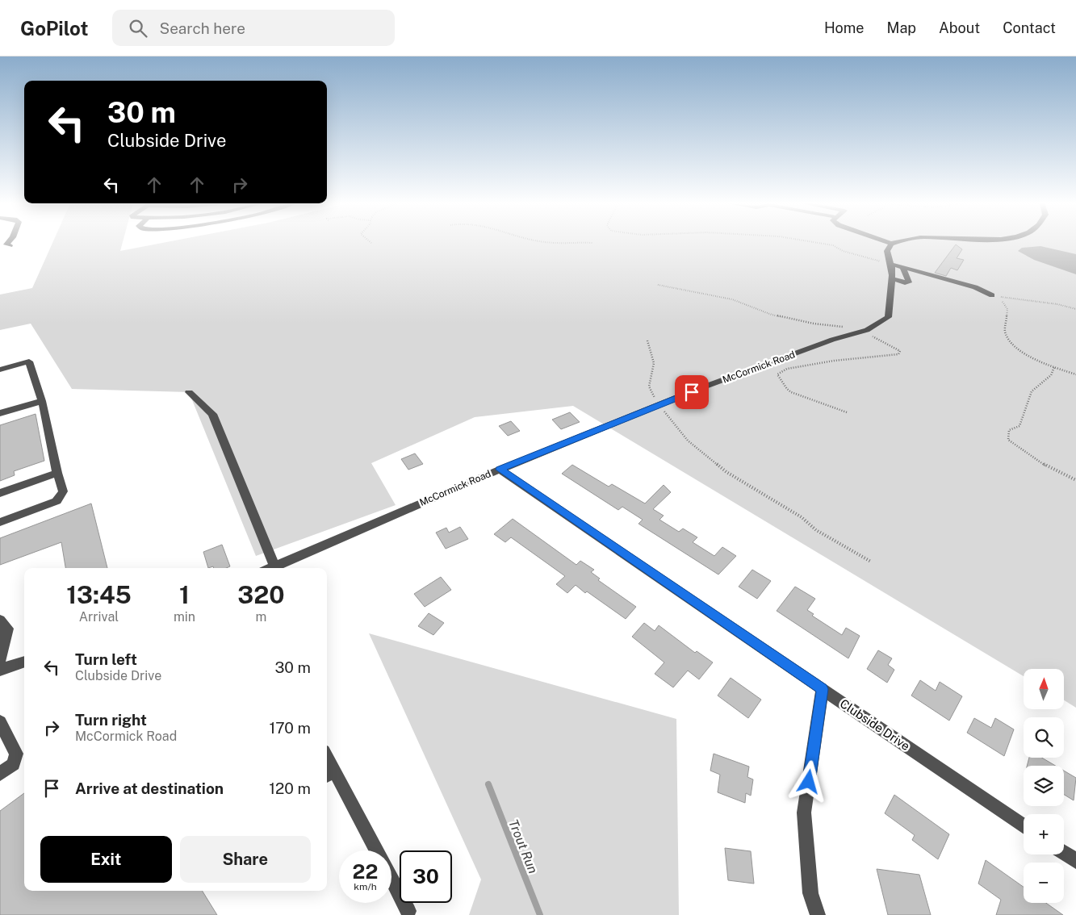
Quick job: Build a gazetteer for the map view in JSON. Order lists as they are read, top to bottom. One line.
{"streets":{"street":["McCormick Road","Clubside Drive"]},"crossings":[["McCormick Road","Clubside Drive"]],"water":["Trout Run"],"north":"top","page":{"header":"GoPilot","search":"Search here","nav":["Home","Map","About","Contact"],"turn":["30 m","Clubside Drive"],"eta":["13:45","Arrival","1","min","320","m"],"list":[{"name":"Turn left","note":"Clubside Drive","value":"30 m"},{"name":"Turn right","note":"McCormick Road","value":"170 m"},{"name":"Arrive at destination","value":"120 m"}],"map_buttons":["+","−"],"buttons":["Exit","Share"],"speed":"22 km/h","limit":"30"}}
